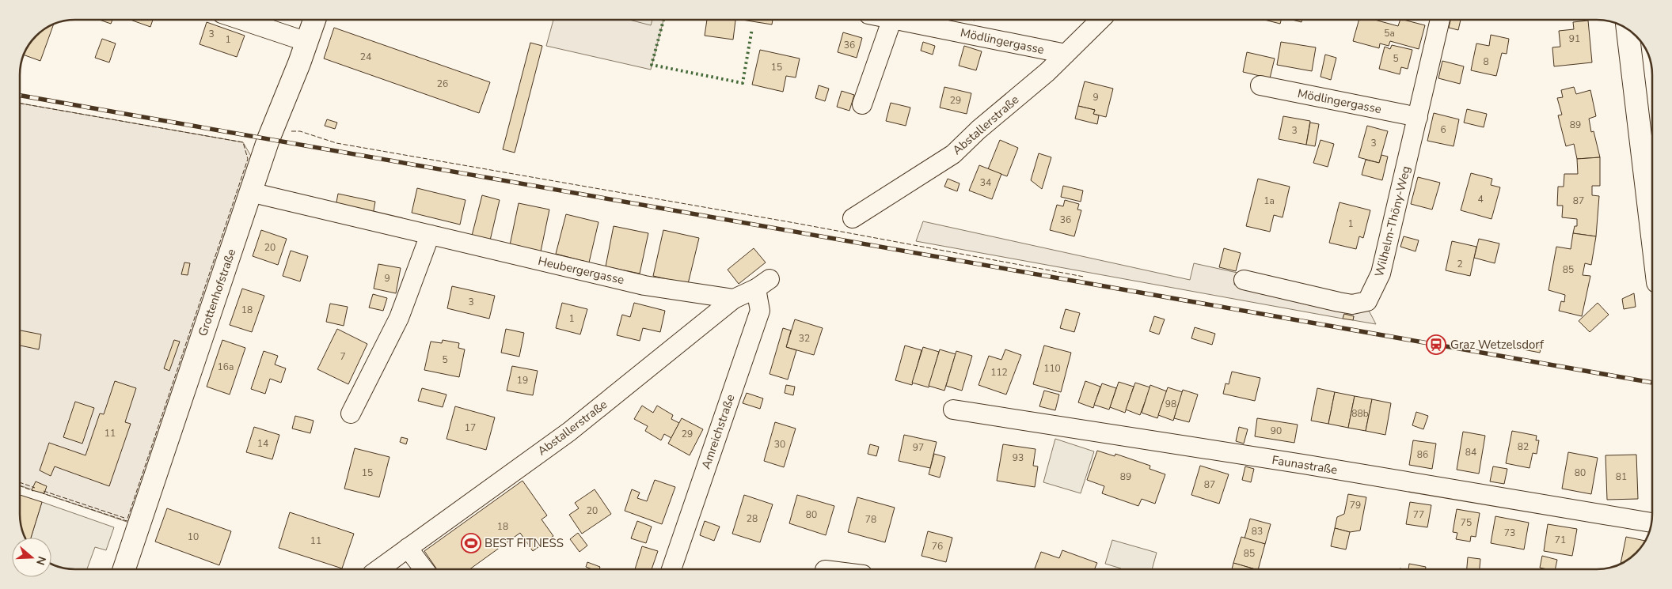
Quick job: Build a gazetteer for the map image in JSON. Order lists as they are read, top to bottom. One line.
{"streets":{"main road":["Grottenhofstraße"],"street":["Mödlingergasse","Abstallerstraße","Wilhelm-Thöny-Weg","Heubergergasse","Amreichstraße","Faunastraße"]},"crossings":[["Mödlingergasse","Abstallerstraße"],["Mödlingergasse","Wilhelm-Thöny-Weg"],["Abstallerstraße","Heubergergasse"],["Abstallerstraße","Amreichstraße"],["Heubergergasse","Grottenhofstraße"]],"places":{"station":["Graz Wetzelsdorf"],"sports":["BEST FITNESS"]},"house_numbers":["5a","3","91","1","36","24","5","8","15","26","9","29","89","6","3","3","34","4","1a","87","36","1","20","2","85","9","3","18","1","32","7","5","16a","110","112","19","98","88b","17","90","11","29","14","30","82","97","84","86","93","15","80","89","81","87","79","20","80","77","28","78","75","18","83","73","10","71","11","76","85"],"north":"right"}
